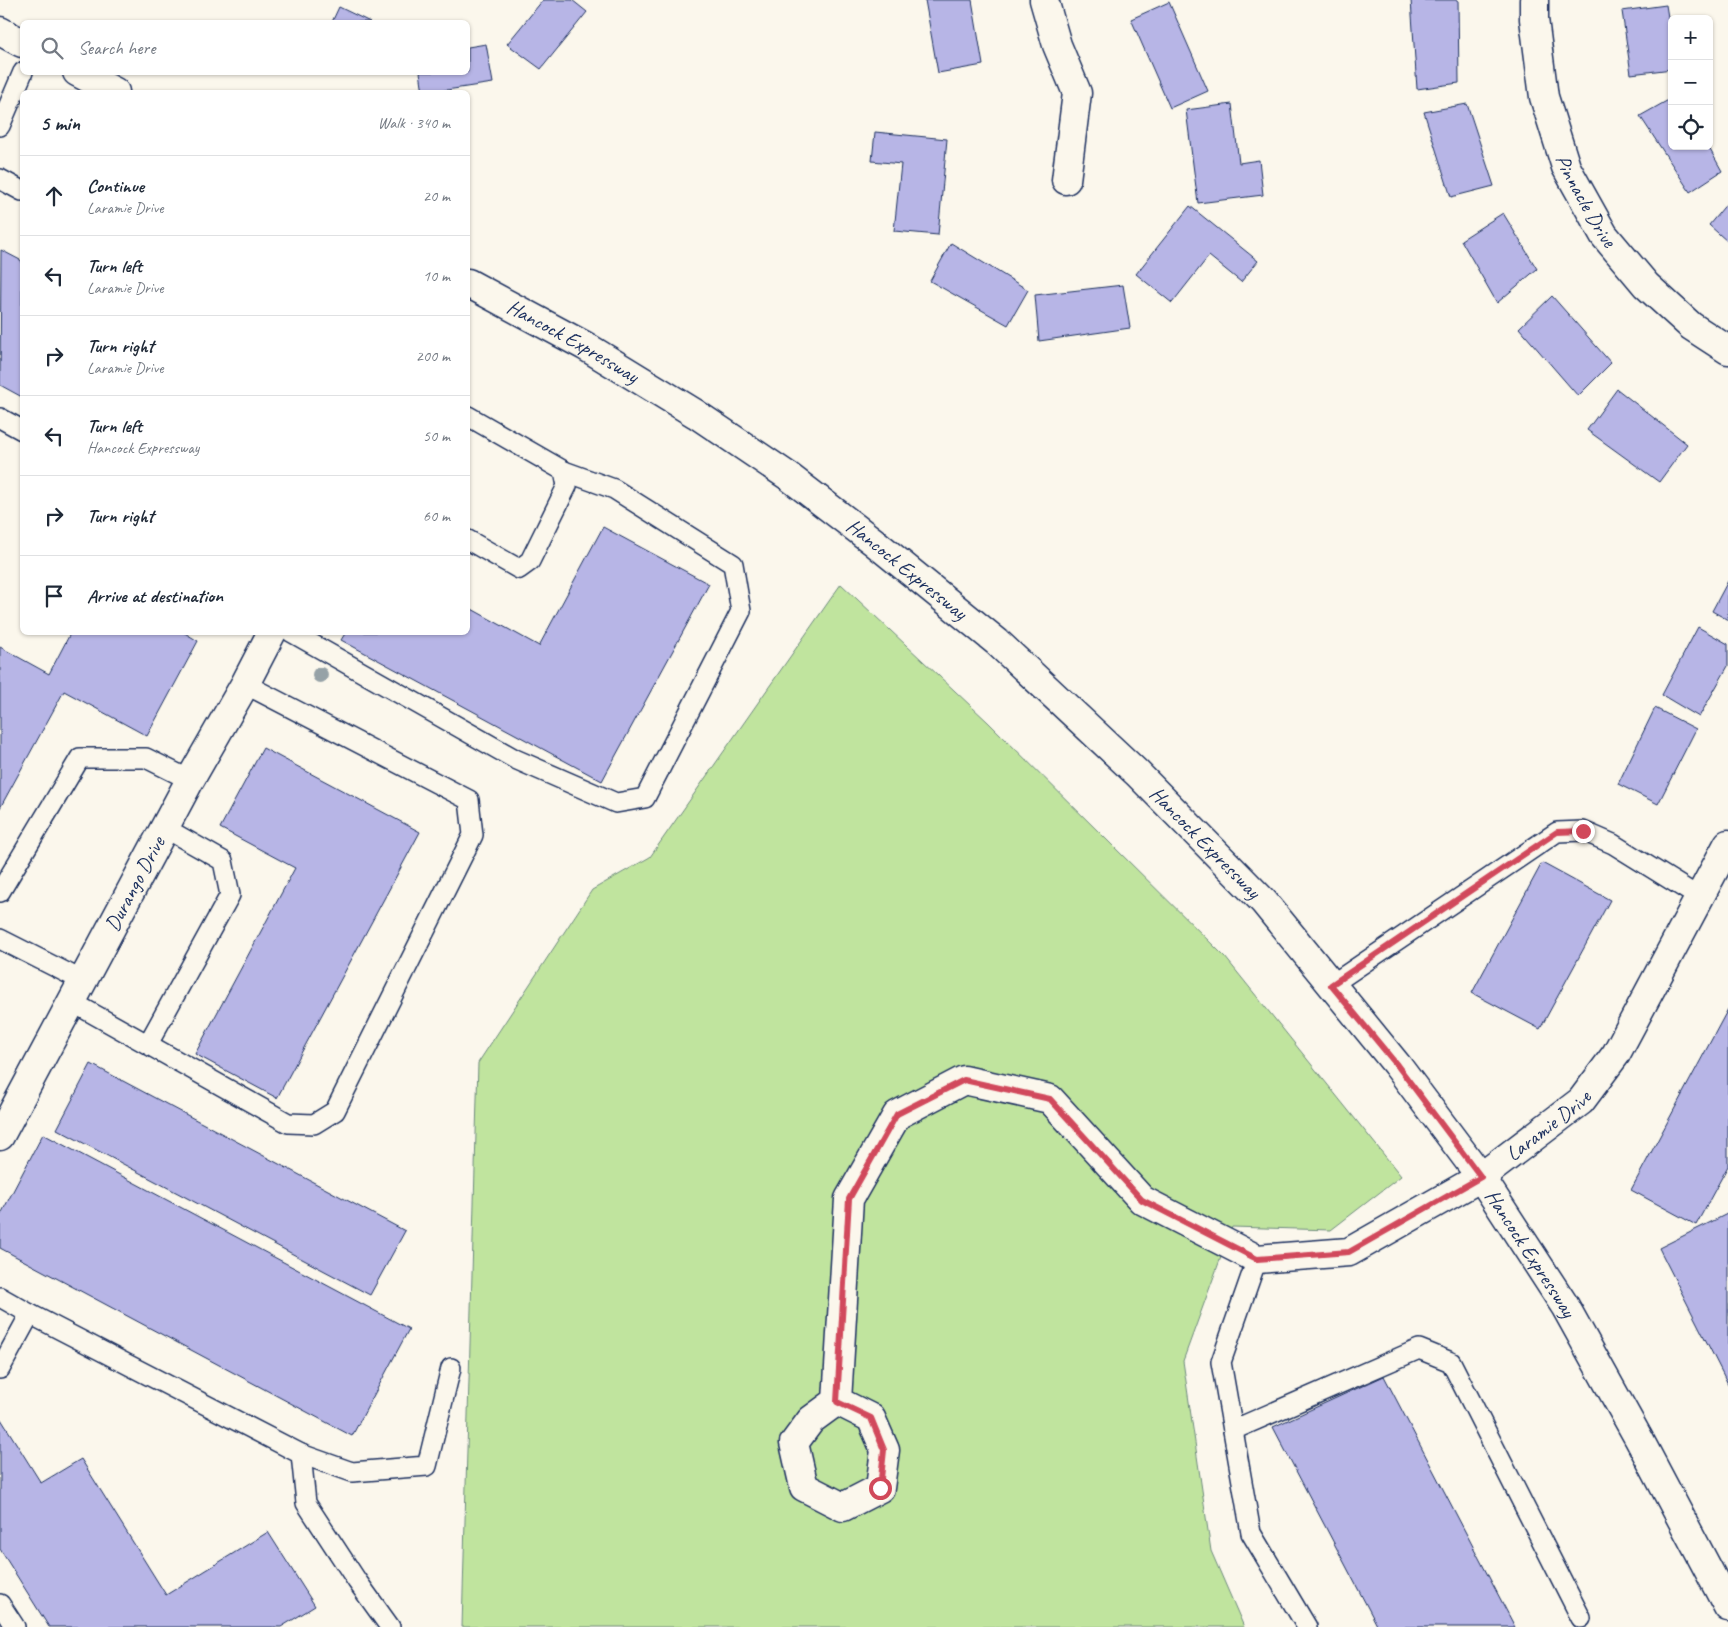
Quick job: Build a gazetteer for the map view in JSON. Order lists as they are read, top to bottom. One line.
{"streets":{"street":["Pinnacle Drive","Hancock Expressway","Durango Drive","Laramie Drive"]},"crossings":[["Hancock Expressway","Laramie Drive"]],"page":{"map_buttons":["+","−"],"search":"Search here","heading":["5 min","Walk · 340 m"],"list":[["Continue","Laramie Drive","20 m"],["Turn left","Laramie Drive","10 m"],["Turn right","Laramie Drive","200 m"],["Turn left","Hancock Expressway","50 m"],["Turn right","60 m"],"Arrive at destination"]}}
